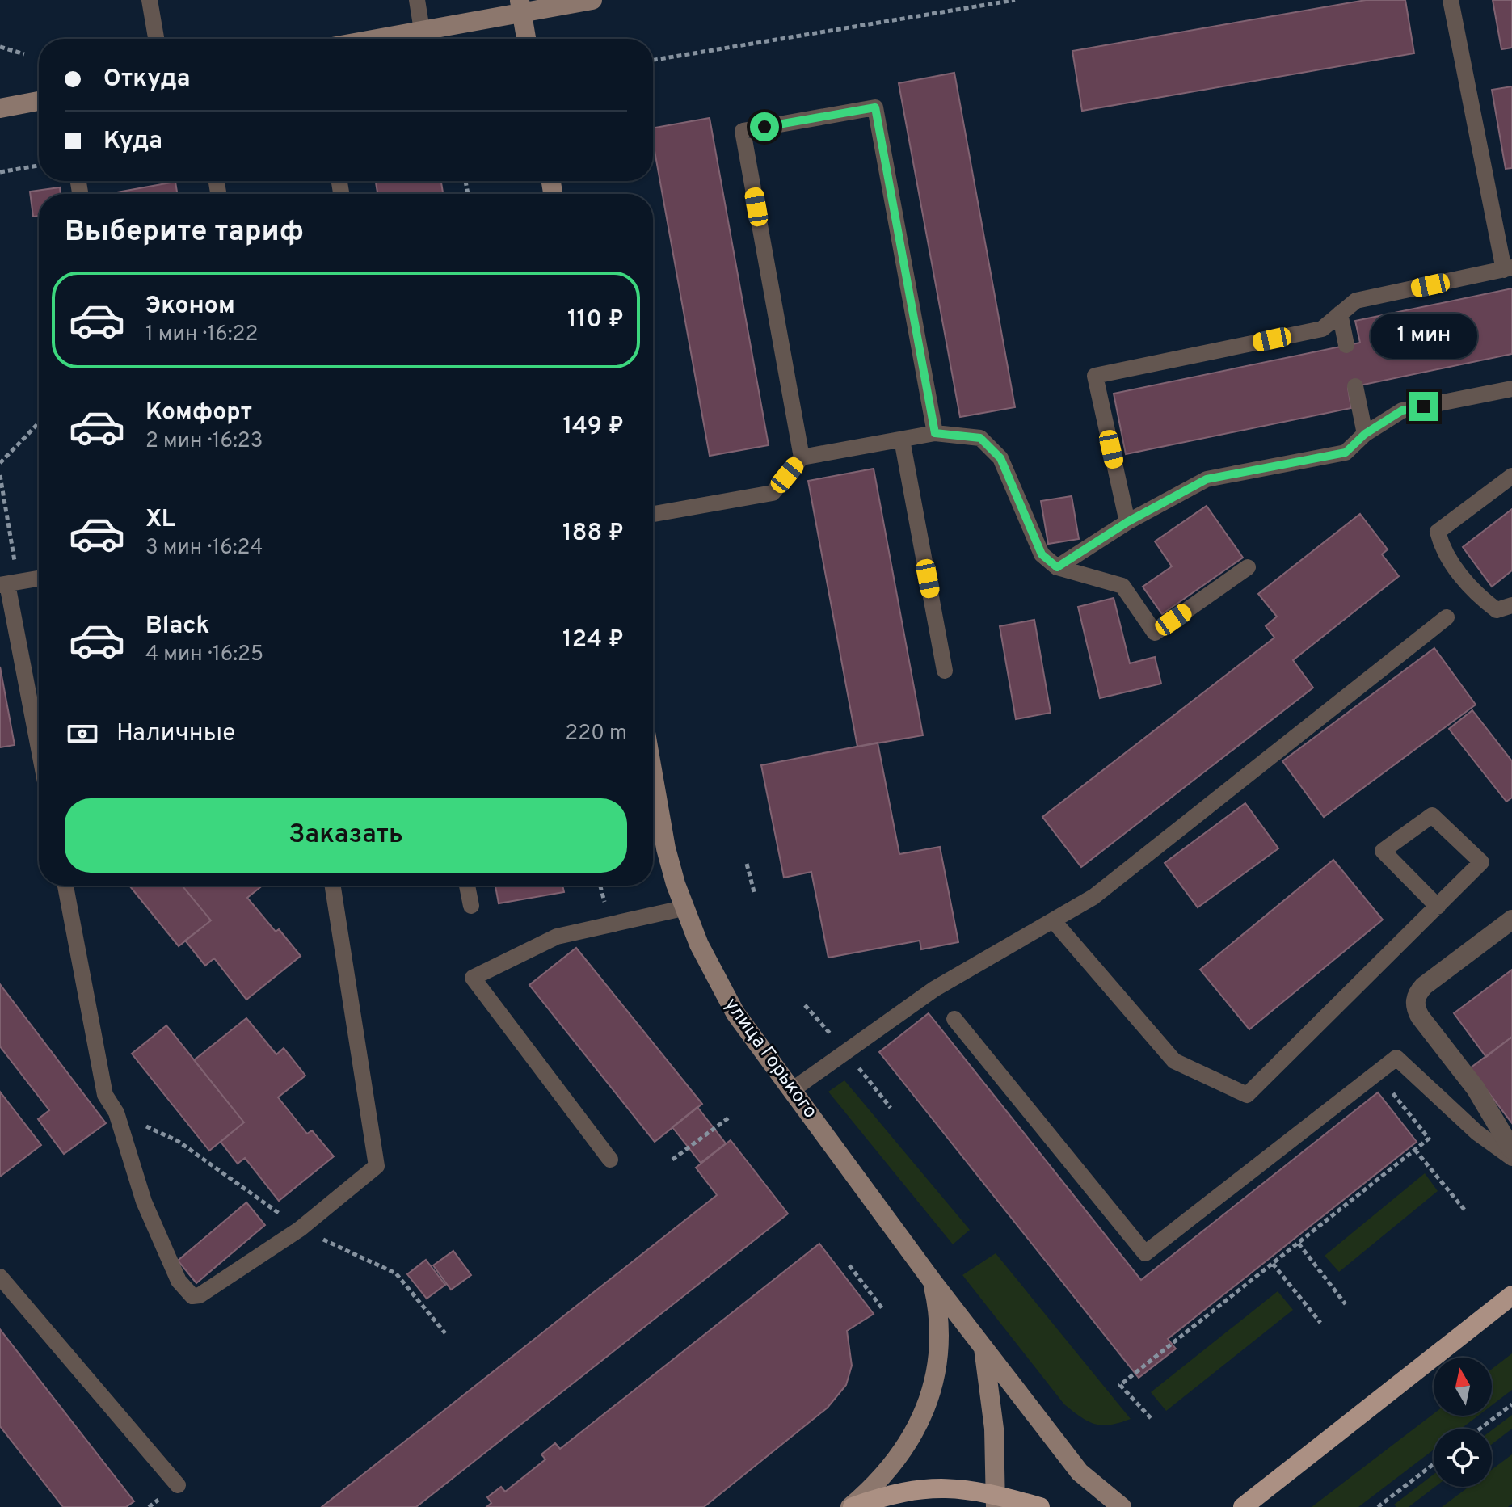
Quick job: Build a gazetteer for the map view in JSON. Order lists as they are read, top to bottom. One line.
{"streets":{"street":["улица Горького"]},"north":"top","page":{"banner":["Откуда","Куда"],"heading":"Выберите тариф","list":[{"name":"Эконом","note":"1 мин · 16:22","value":"110 ₽"},{"name":"Комфорт","note":"2 мин · 16:23","value":"149 ₽"},{"name":"XL","note":"3 мин · 16:24","value":"188 ₽"},{"name":"Black","note":"4 мин · 16:25","value":"124 ₽"}],"bubble":"1 мин","pay":["Наличные","220 m"],"buttons":"Заказать"}}
